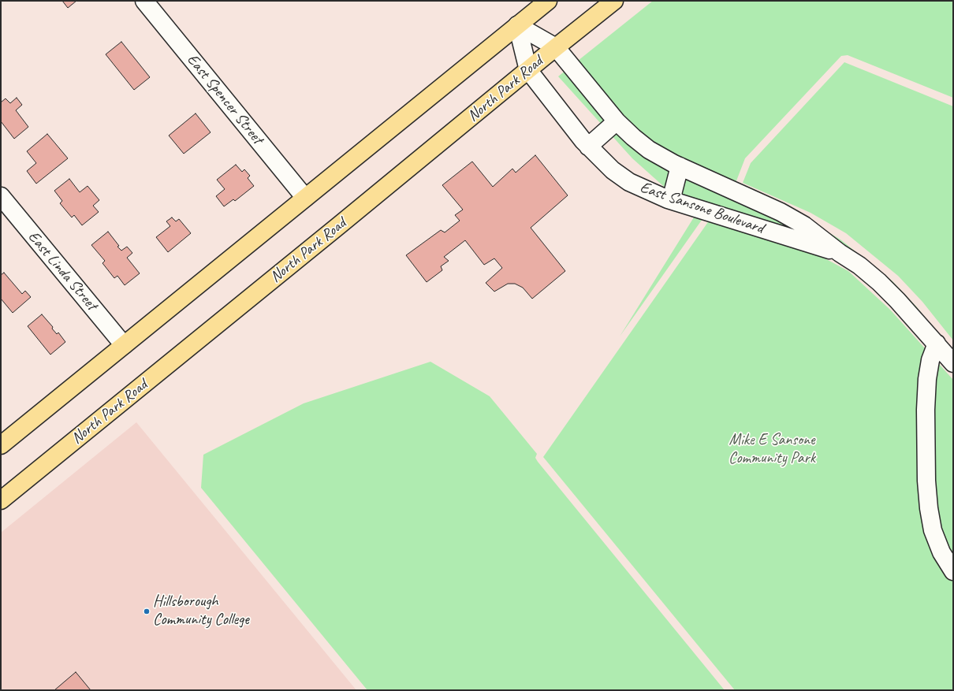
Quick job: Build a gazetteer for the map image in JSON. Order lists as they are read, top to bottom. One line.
{"streets":{"main road":["North Park Road"],"street":["East Spencer Street","East Sansone Boulevard","East Linda Street"]},"crossings":[["North Park Road","East Sansone Boulevard"]],"parks":["Mike E Sansone Community Park"],"places":["Hillsborough Community College"]}
